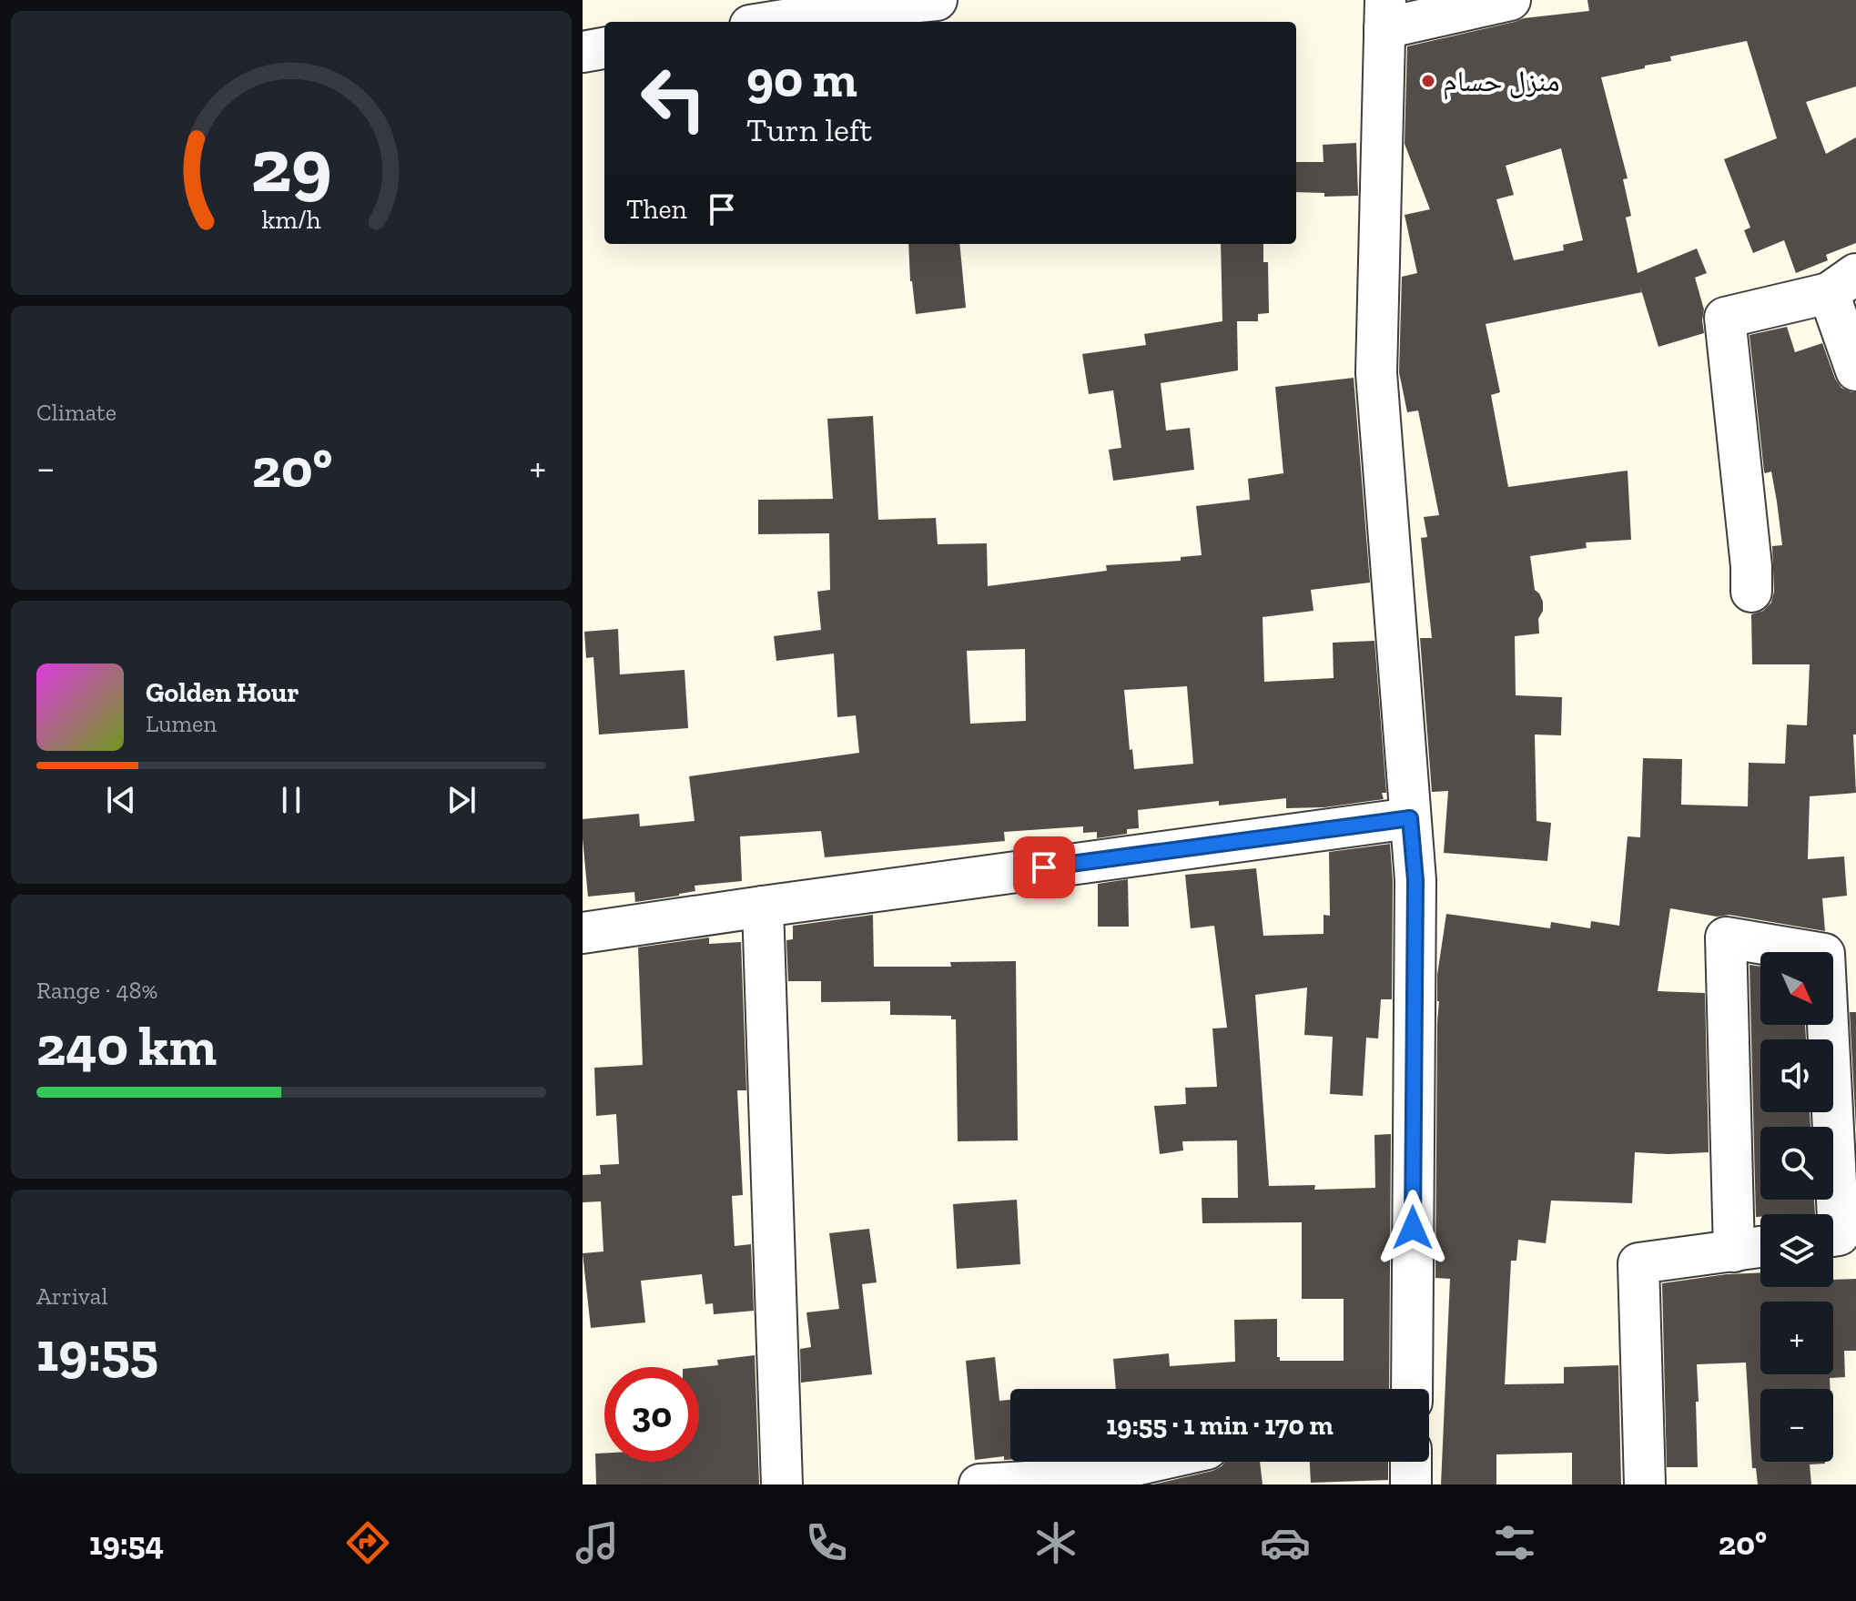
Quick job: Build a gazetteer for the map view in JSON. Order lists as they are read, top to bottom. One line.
{"places":["منزل حسام"],"north":"bottom right","page":{"turn":["90 m","Turn left"],"then":"Then","tile":["Climate",["Range · 48%","240 km"],["Arrival","19:55"]],"heat":["−","20°","+"],"song":["Golden Hour","Lumen"],"map_buttons":["+","−"],"limit":"30","trip":"19:55 · 1 min · 170 m","tabs":["19:54","20°"],"gauge":["29","km/h"]}}
